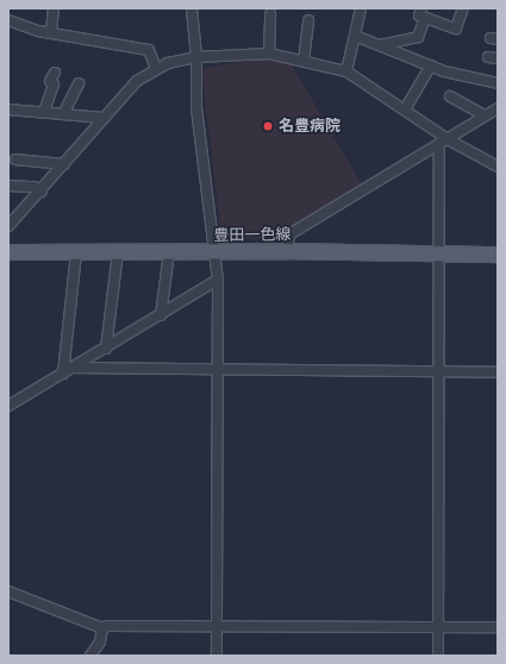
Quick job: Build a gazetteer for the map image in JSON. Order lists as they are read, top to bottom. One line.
{"streets":{"main road":["豊田一色線"]},"places":["名豊病院"]}
